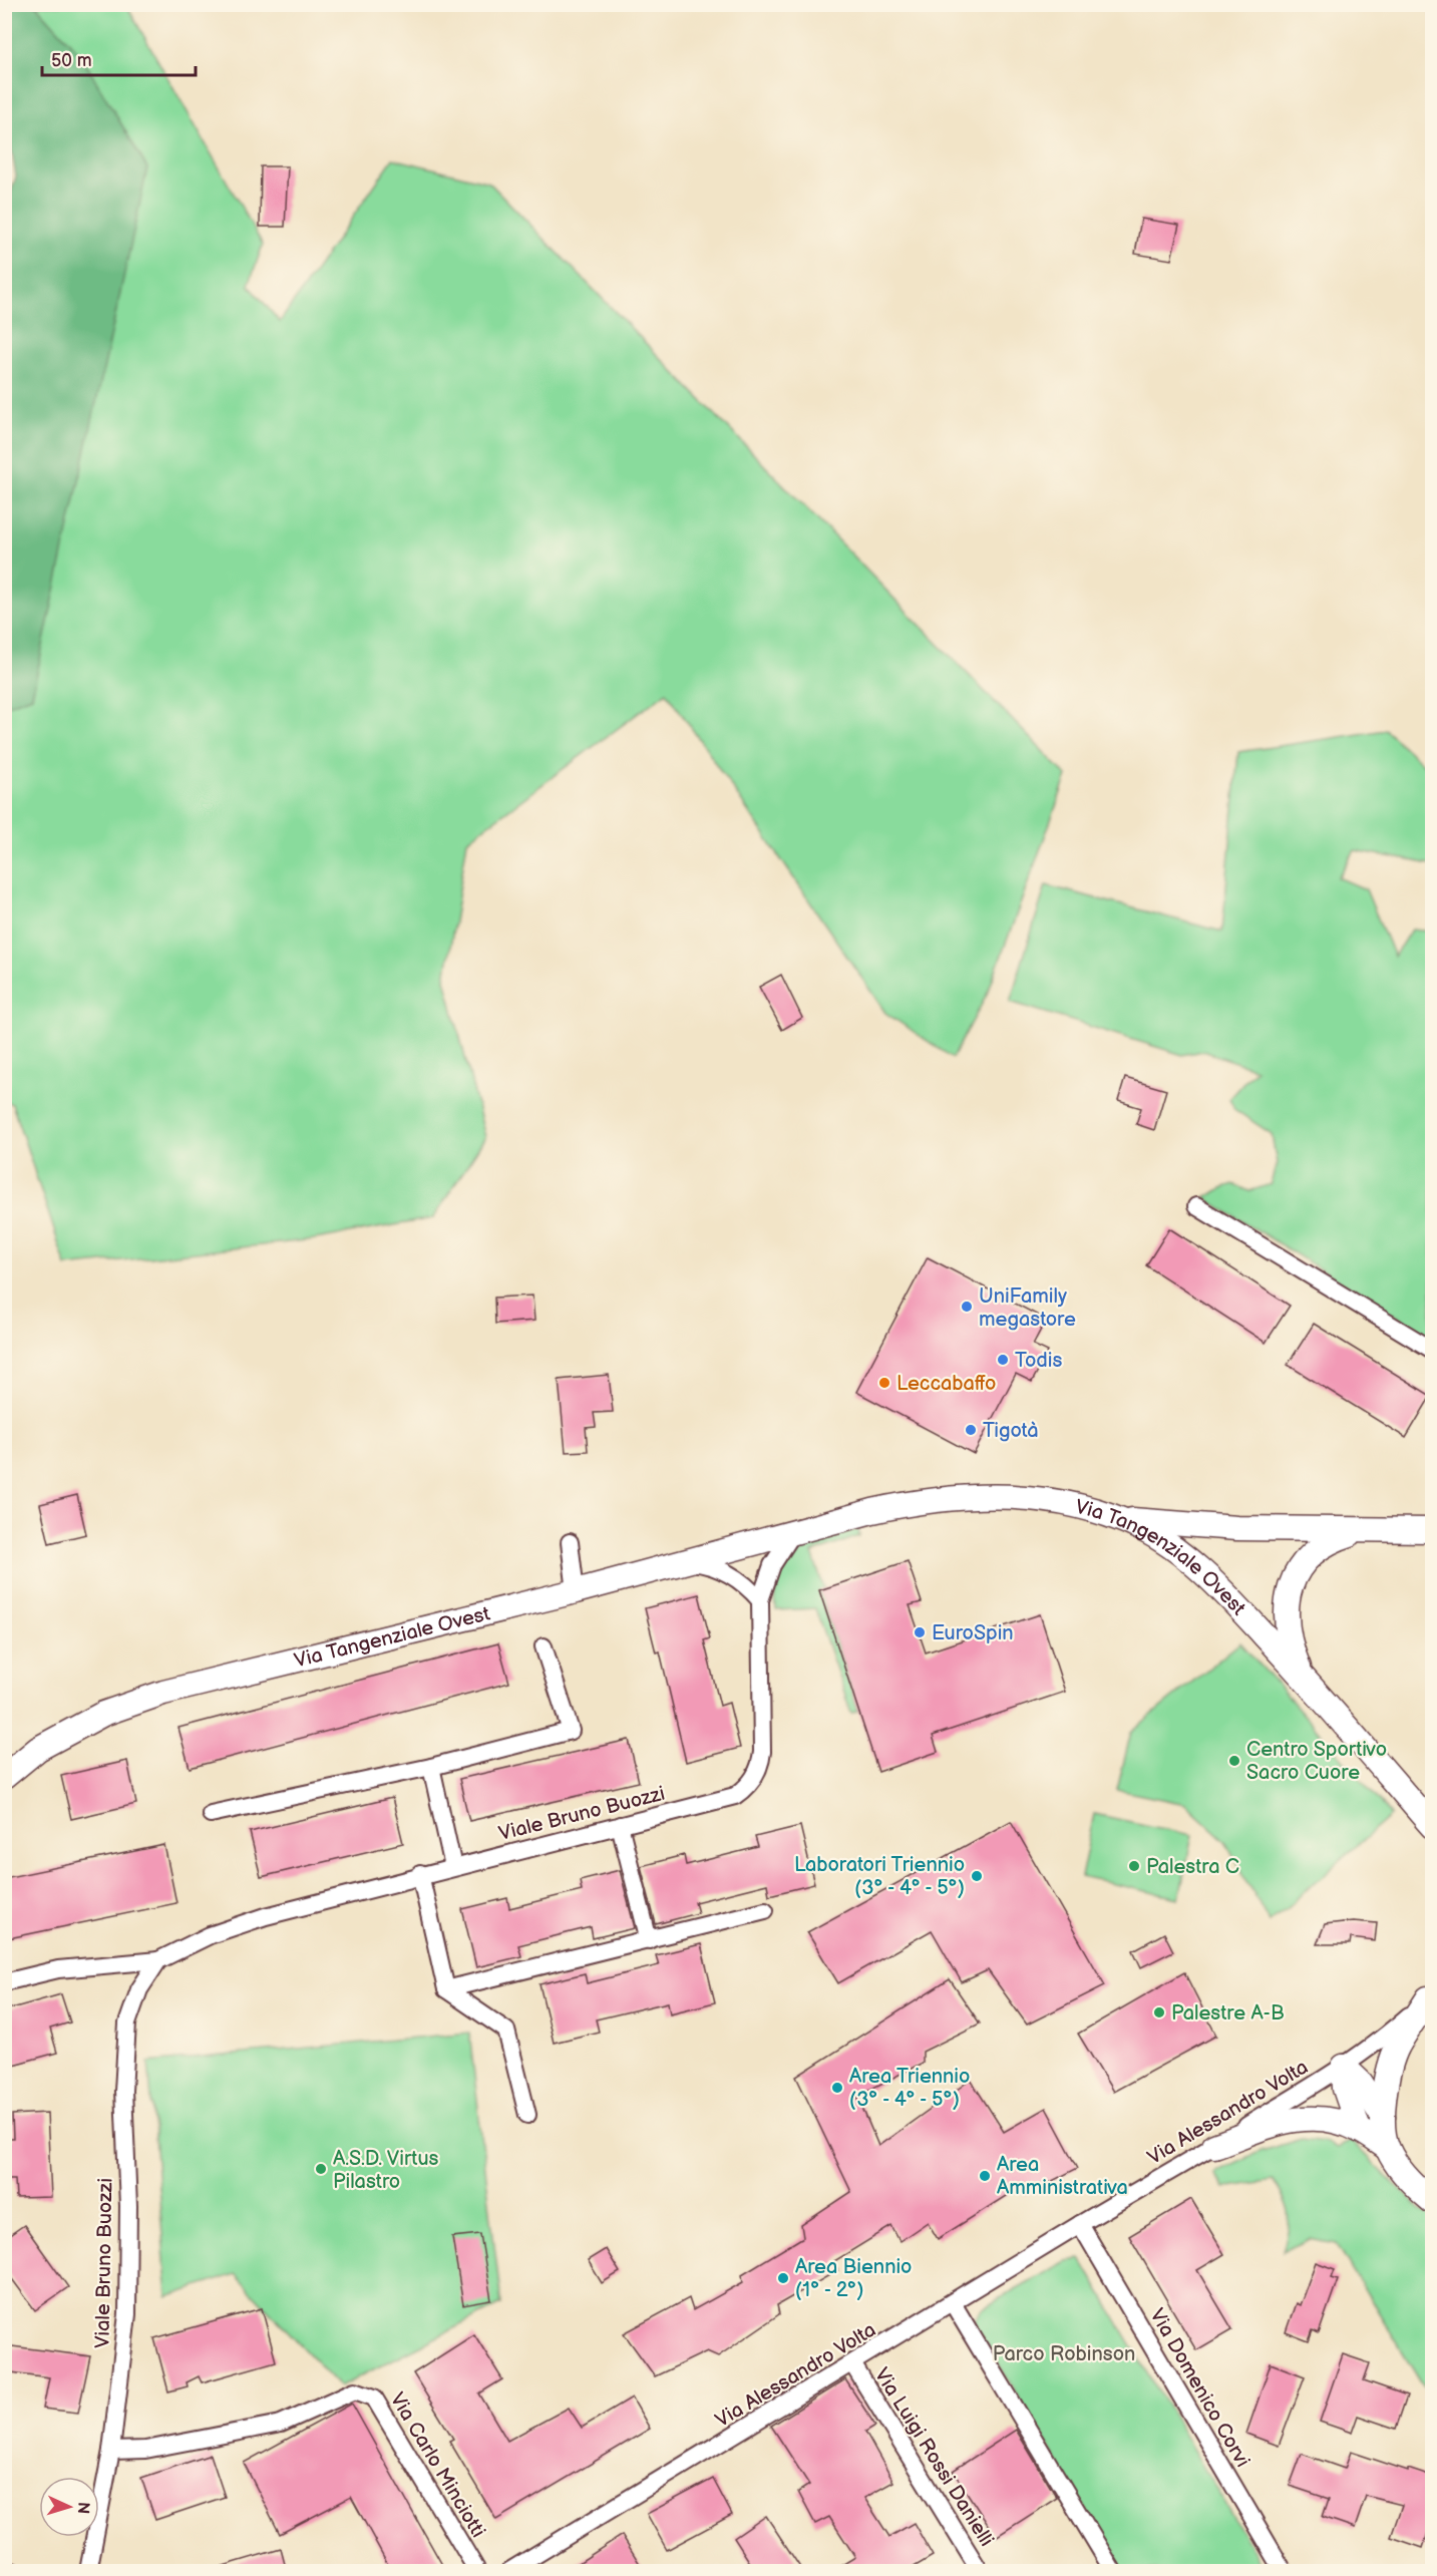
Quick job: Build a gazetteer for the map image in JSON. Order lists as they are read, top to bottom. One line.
{"streets":{"main road":["Via Tangenziale Ovest"],"street":["Viale Bruno Buozzi","Via Alessandro Volta","Via Domenico Corvi","Via Luigi Rossi Danielli","Via Carlo Minciotti"]},"crossings":[["Viale Bruno Buozzi","Via Carlo Minciotti"],["Via Alessandro Volta","Via Domenico Corvi"],["Via Alessandro Volta","Via Luigi Rossi Danielli"]],"parks":["Parco Robinson"],"places":["UniFamily megastore","Todis","Leccabaffo","Tigotà","EuroSpin","Centro Sportivo Sacro Cuore","Palestra C","Laboratori Triennio (3° - 4° - 5°)","Palestre A-B","Area Triennio (3° - 4° - 5°)","A.S.D. Virtus Pilastro","Area Amministrativa","Area Biennio (1° - 2°)"],"scale_bar":"50 m","north":"right"}
